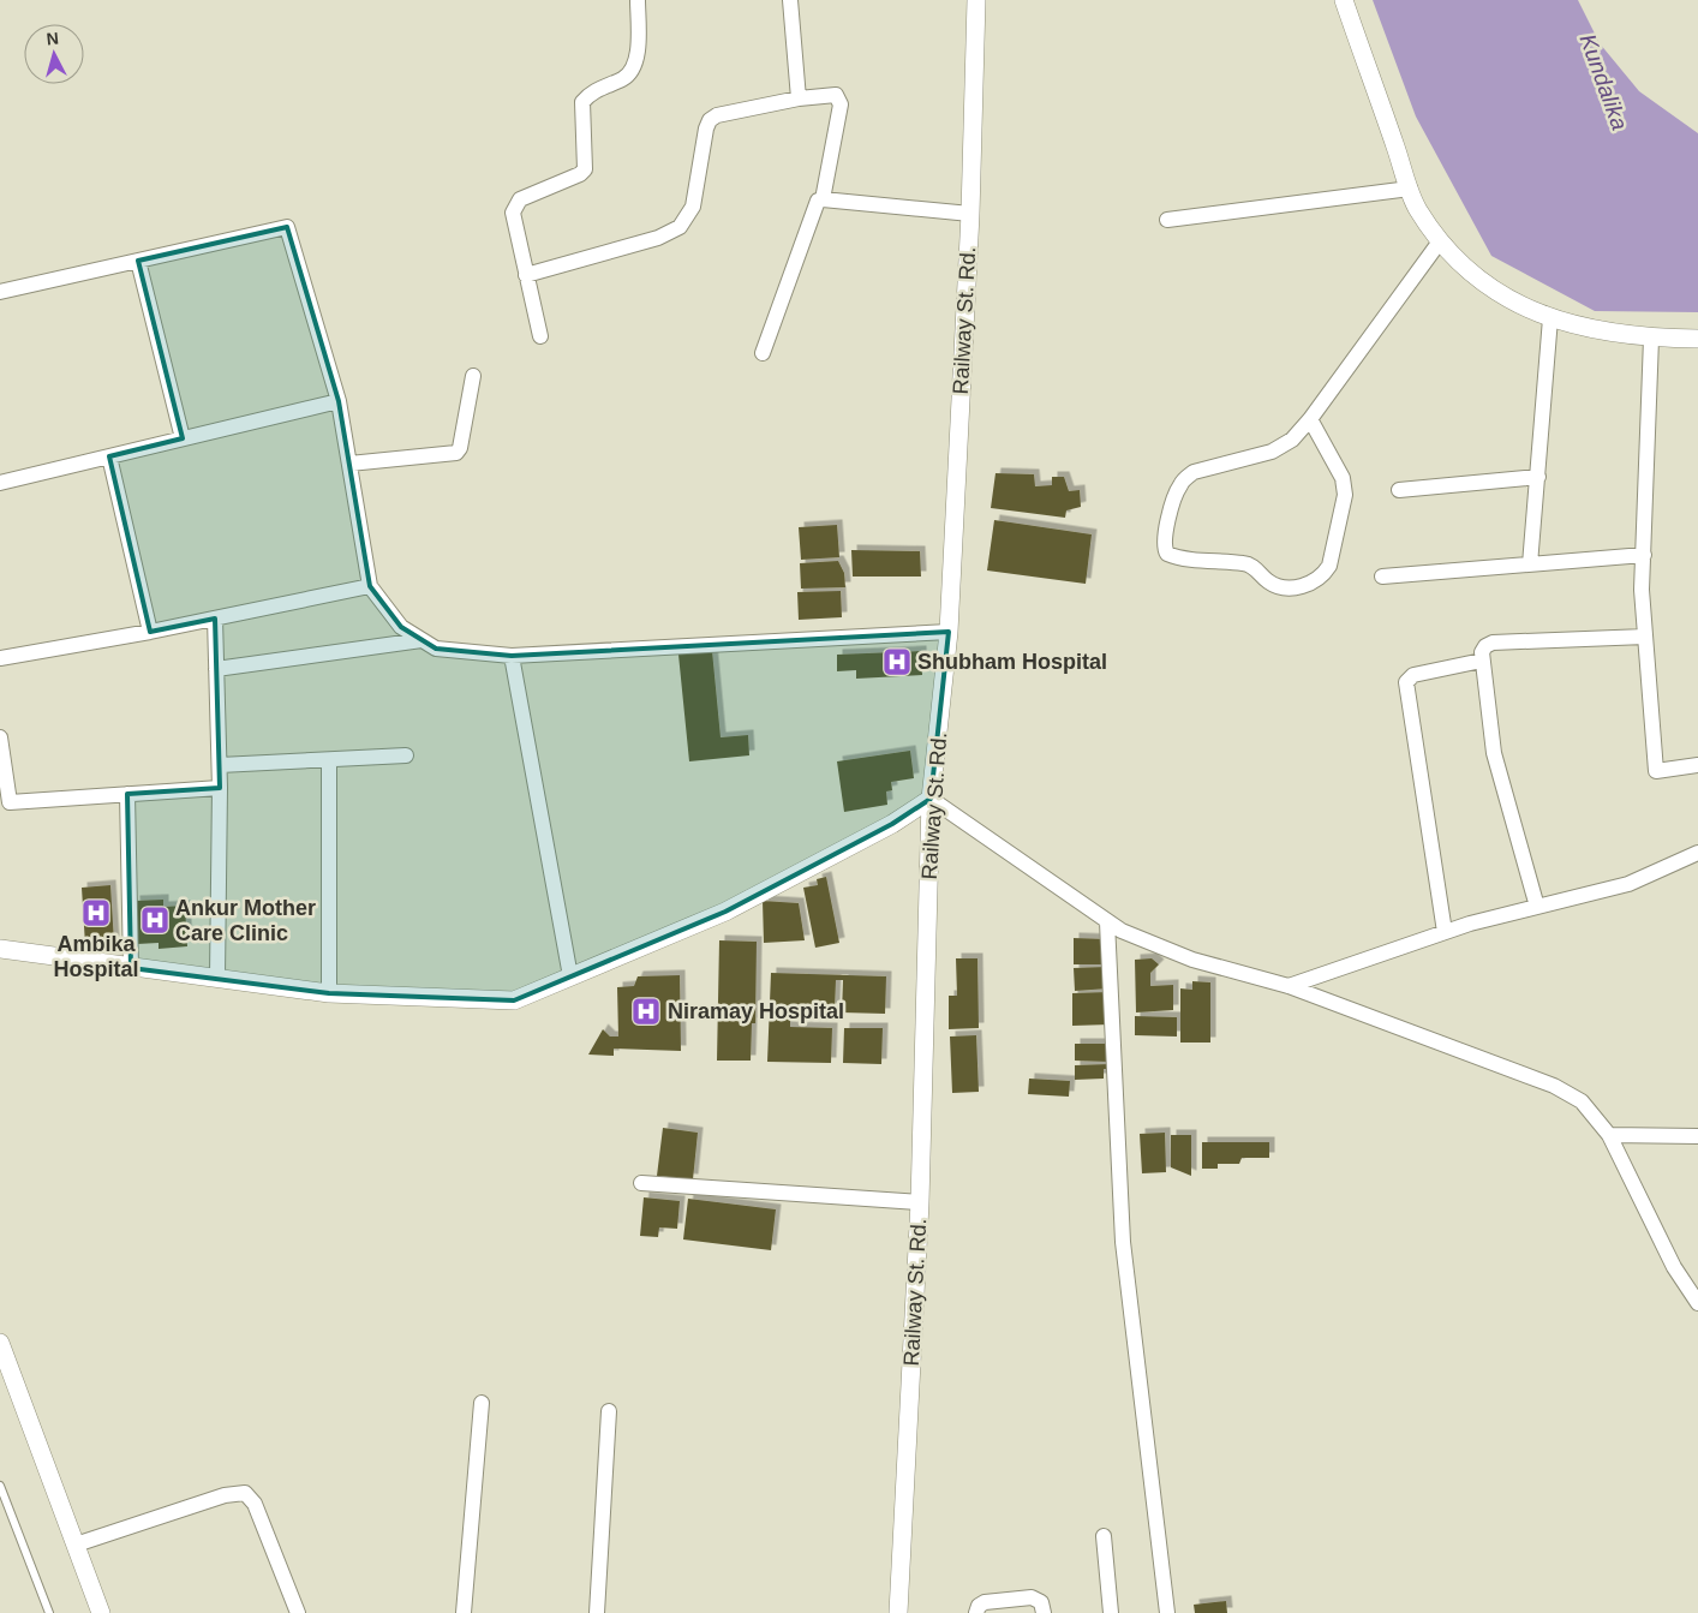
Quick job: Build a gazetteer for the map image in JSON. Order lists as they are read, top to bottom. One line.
{"streets":{"street":["Railway St. Rd."]},"water":["Kundalika"],"places":{"hospital":["Shubham Hospital","Ambika Hospital","Ankur Mother Care Clinic","Niramay Hospital"]},"north":"top"}
